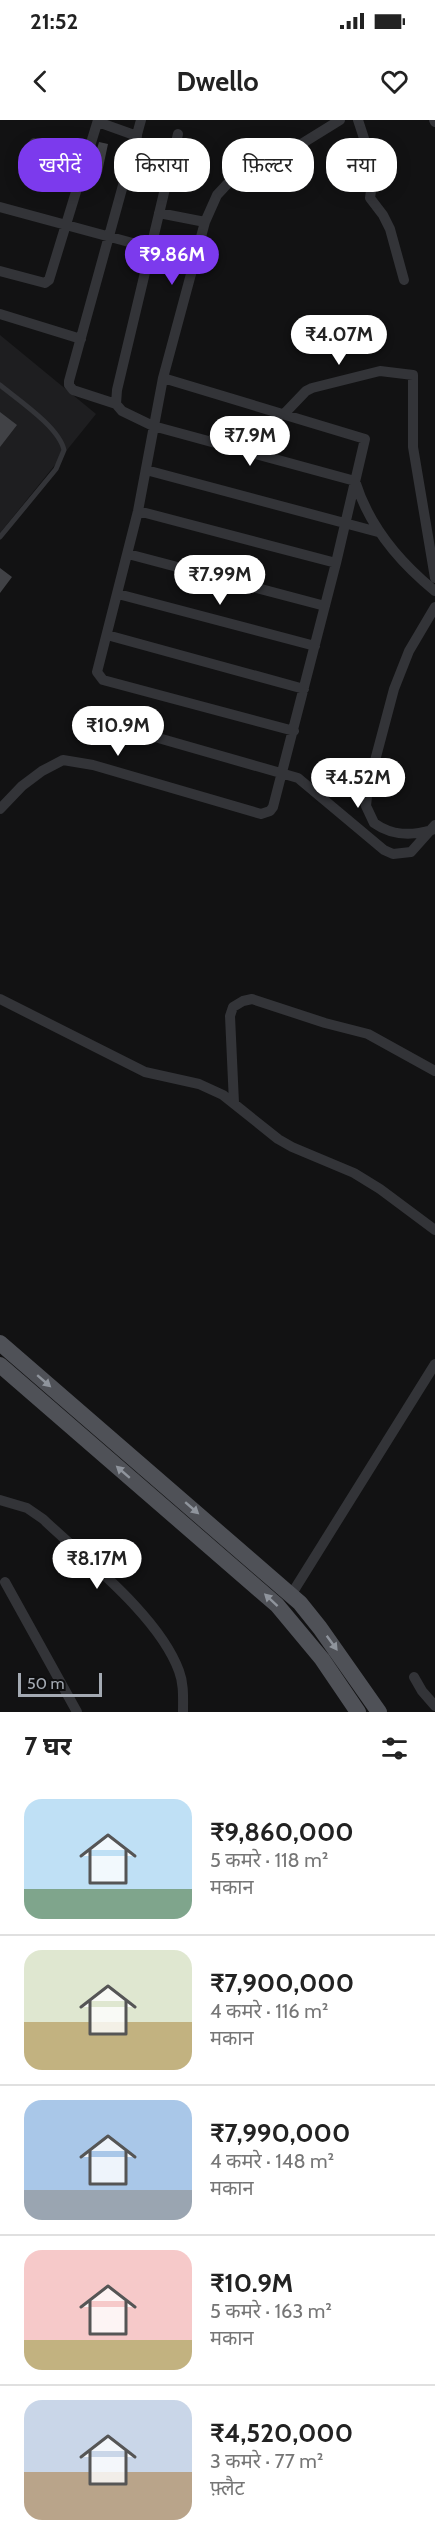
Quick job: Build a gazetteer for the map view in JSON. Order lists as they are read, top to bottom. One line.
{"scale_bar":"50 m","page":{"status":"21:52","header":"Dwello","chip":["खरीदें","किराया","फ़िल्टर","नया"],"price":["₹9.86M","₹4.07M","₹7.9M","₹7.99M","₹10.9M","₹4.52M","₹8.17M"],"scale":"50 m","heading":"7 घर","list":[{"name":"₹9,860,000","note":"5 कमरे · 118 m² · मकान"},{"name":"₹7,900,000","note":"4 कमरे · 116 m² · मकान"},{"name":"₹7,990,000","note":"4 कमरे · 148 m² · मकान"},{"name":"₹10.9M","note":"5 कमरे · 163 m² · मकान"},{"name":"₹4,520,000","note":"3 कमरे · 77 m² · फ़्लैट"}]}}
